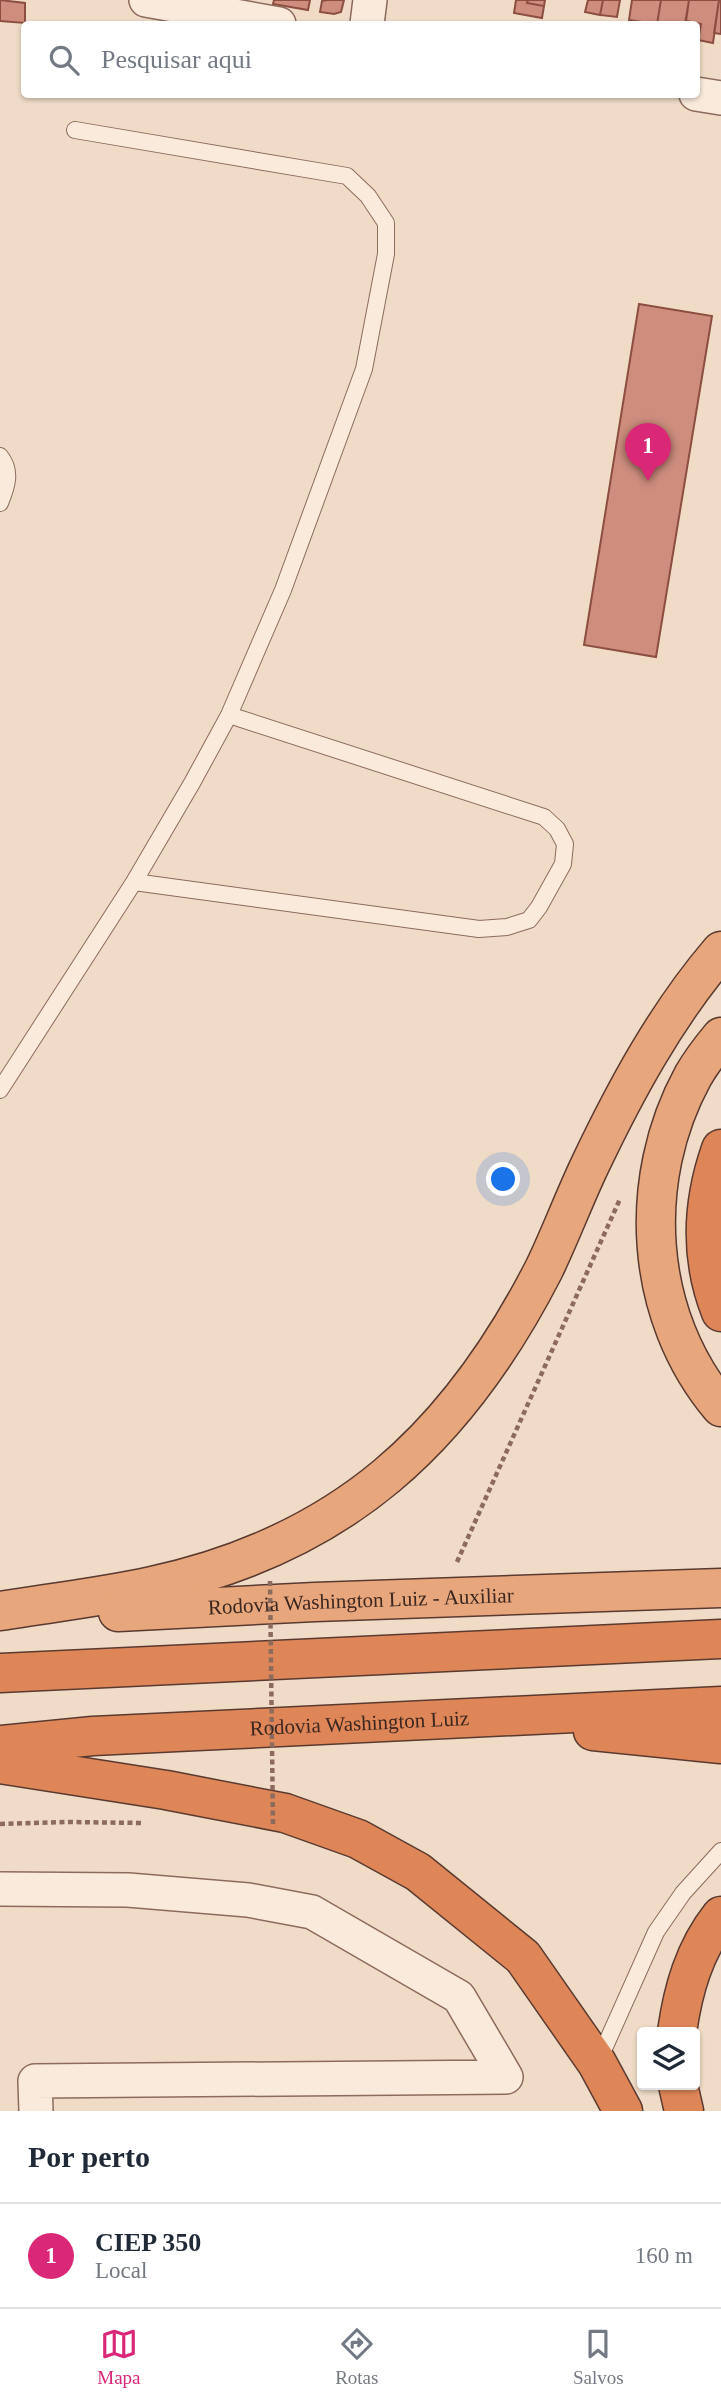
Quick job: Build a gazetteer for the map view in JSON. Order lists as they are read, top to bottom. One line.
{"streets":{"highway":["Rodovia Washington Luiz - Auxiliar","Rodovia Washington Luiz"]},"page":{"search":"Pesquisar aqui","pins":"1","heading":"Por perto","list":[{"mark":"1","name":"CIEP 350","note":"Local","value":"160 m"}],"nav":["Mapa","Rotas","Salvos"]}}
